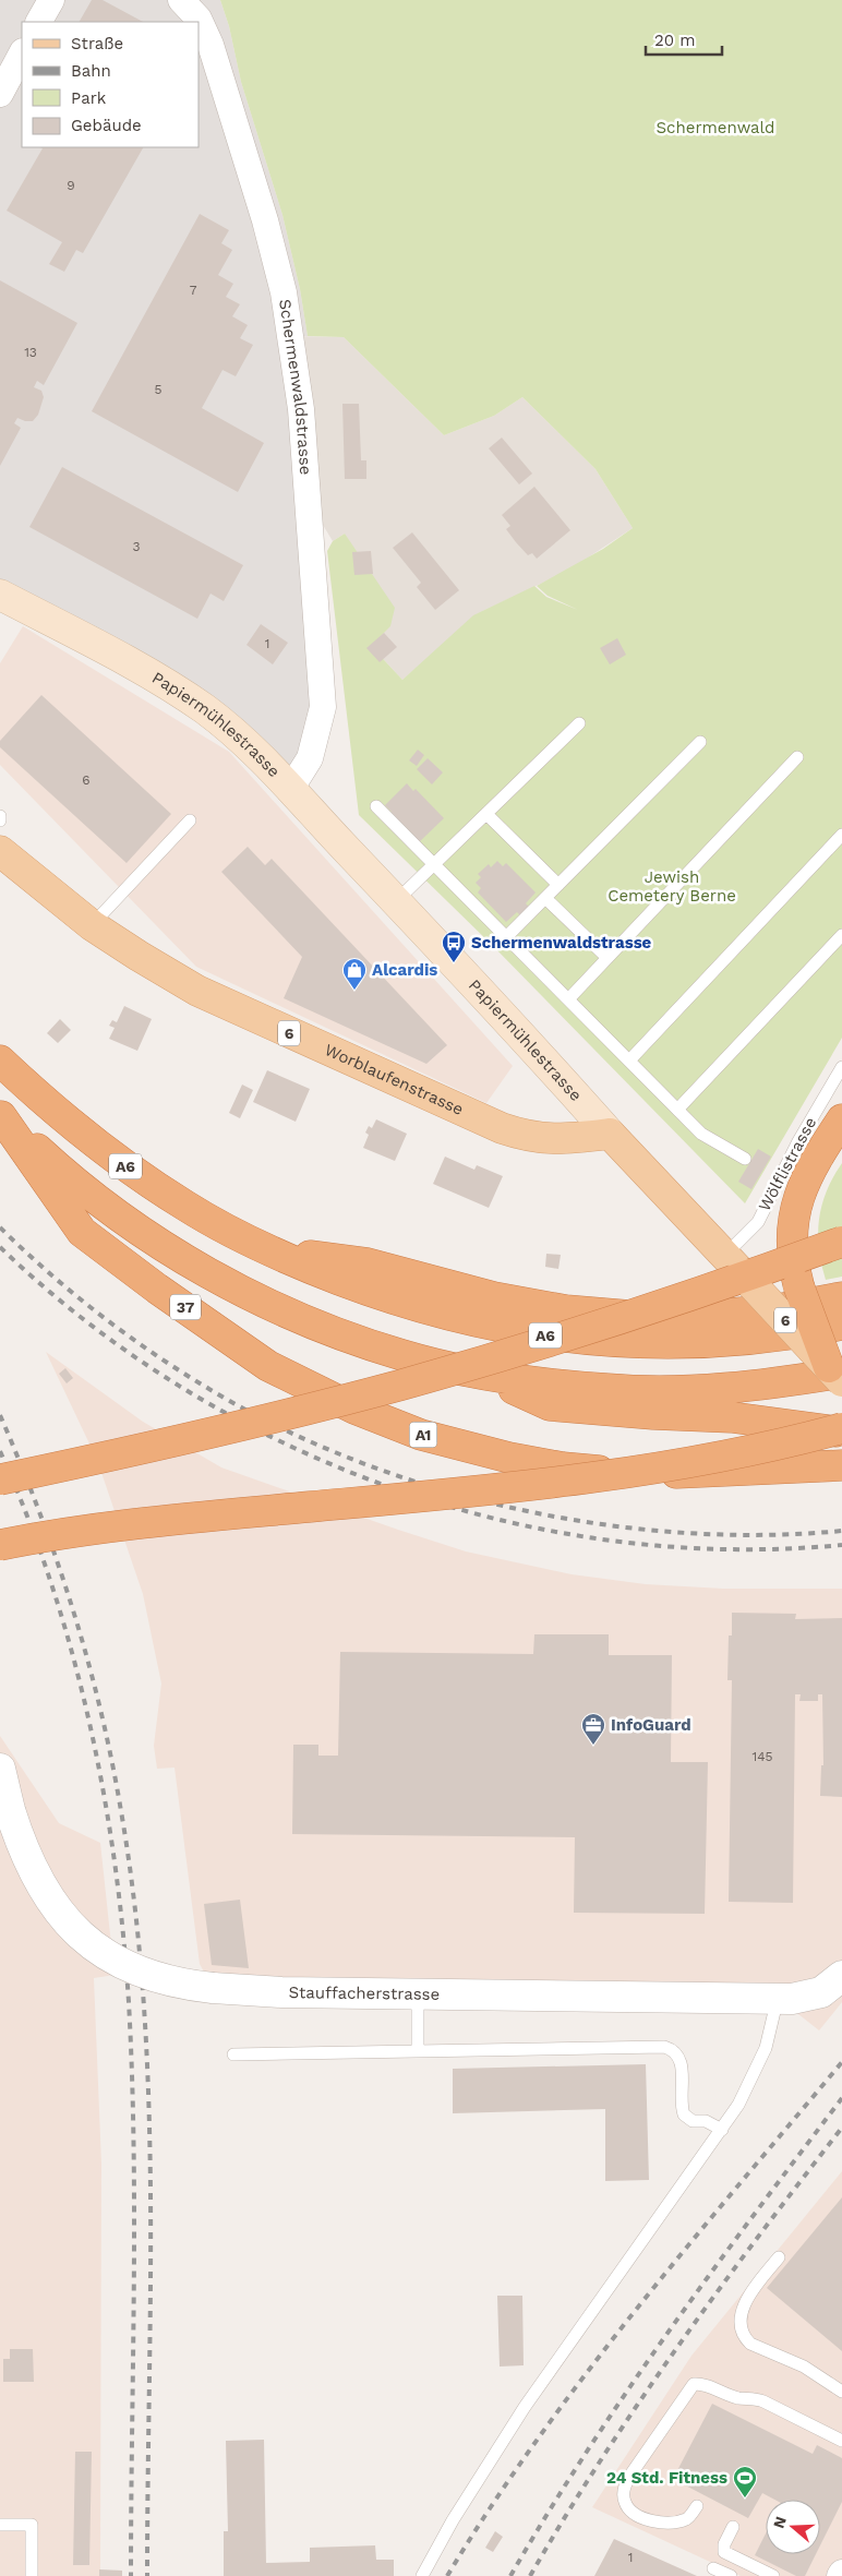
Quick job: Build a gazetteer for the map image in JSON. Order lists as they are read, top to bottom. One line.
{"streets":{"highway":["A6","37","A1"],"main road":["Papiermühlestrasse","6","Worblaufenstrasse"],"street":["Schermenwaldstrasse","Stauffacherstrasse"],"lane":["Wölflistrasse"]},"crossings":[["Schermenwaldstrasse","Papiermühlestrasse"],["Papiermühlestrasse","Worblaufenstrasse"],["Papiermühlestrasse","Wölflistrasse"],["Papiermühlestrasse","A6"],["A6","37"],["37","A1"]],"parks":["Schermenwald","Jewish Cemetery Berne"],"places":{"bus stop":["Schermenwaldstrasse"],"shop":["Alcardis"],"office":["InfoGuard"],"sports":["24 Std. Fitness"]},"house_numbers":["9","7","13","5","3","1","6","145","1"],"legend":["Straße","Bahn","Park","Gebäude"],"scale_bar":"20 m","north":"left"}
